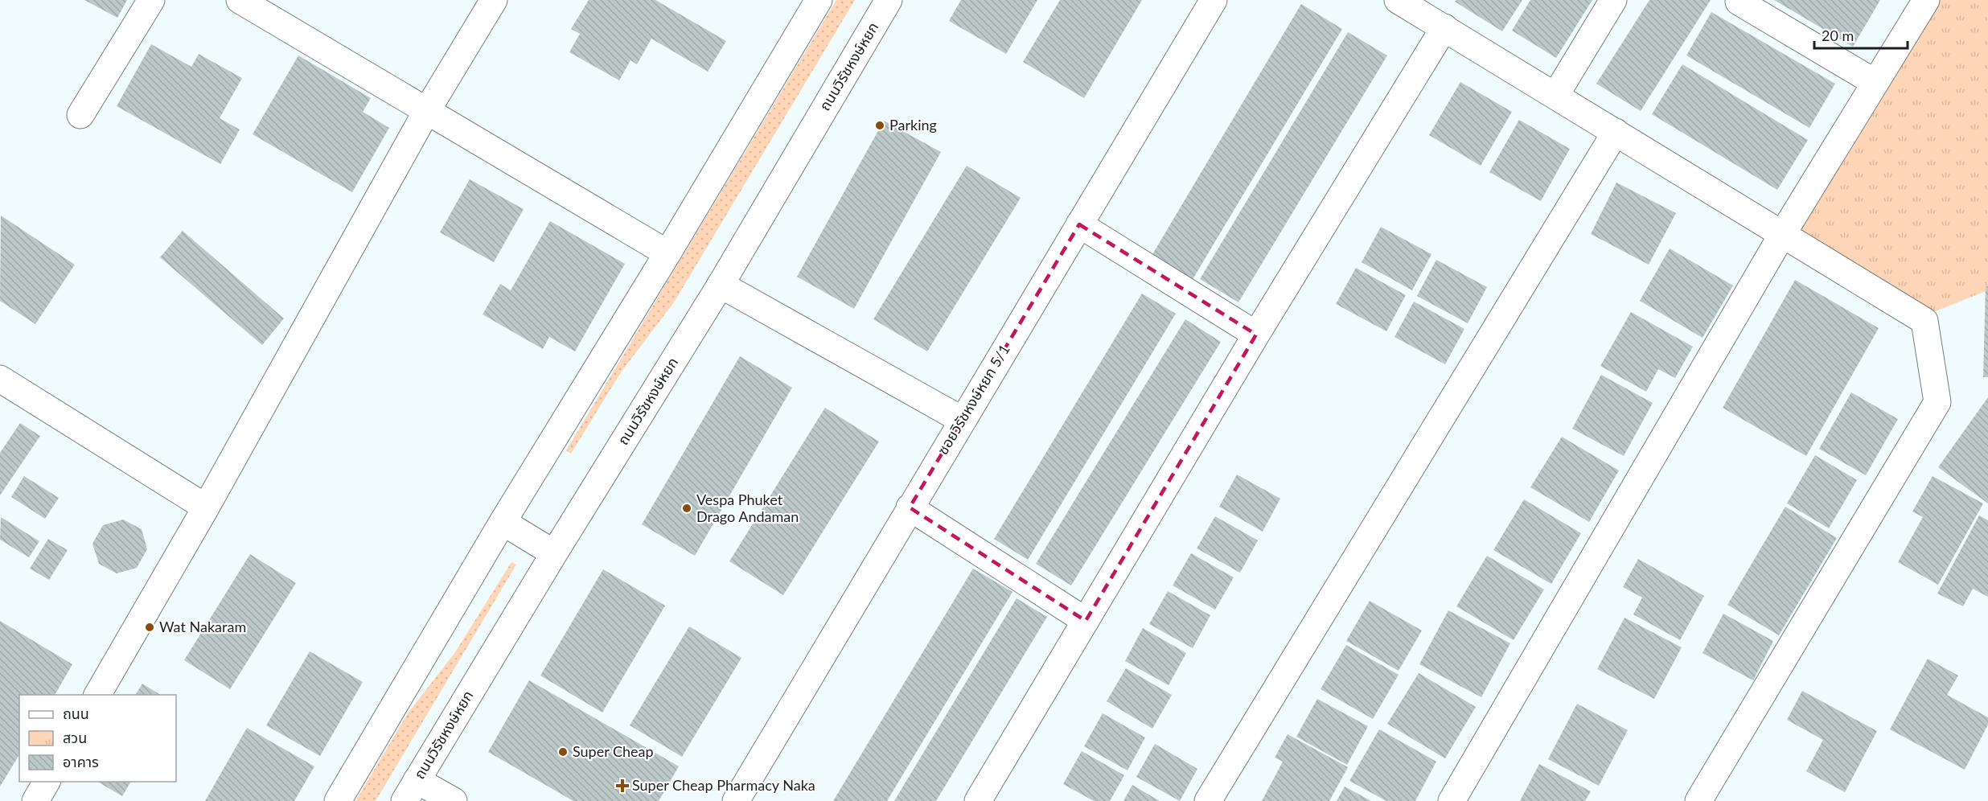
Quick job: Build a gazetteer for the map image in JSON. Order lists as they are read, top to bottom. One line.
{"streets":{"street":["ถนนวิรัชหงษ์หยก","ซอยวิรัชหงษ์หยก 5/1"]},"places":{"other":["Parking","Vespa Phuket Drago Andaman","Wat Nakaram","Super Cheap"],"health":["Super Cheap Pharmacy Naka"]},"legend":["ถนน","สวน","อาคาร"],"scale_bar":"20 m"}
